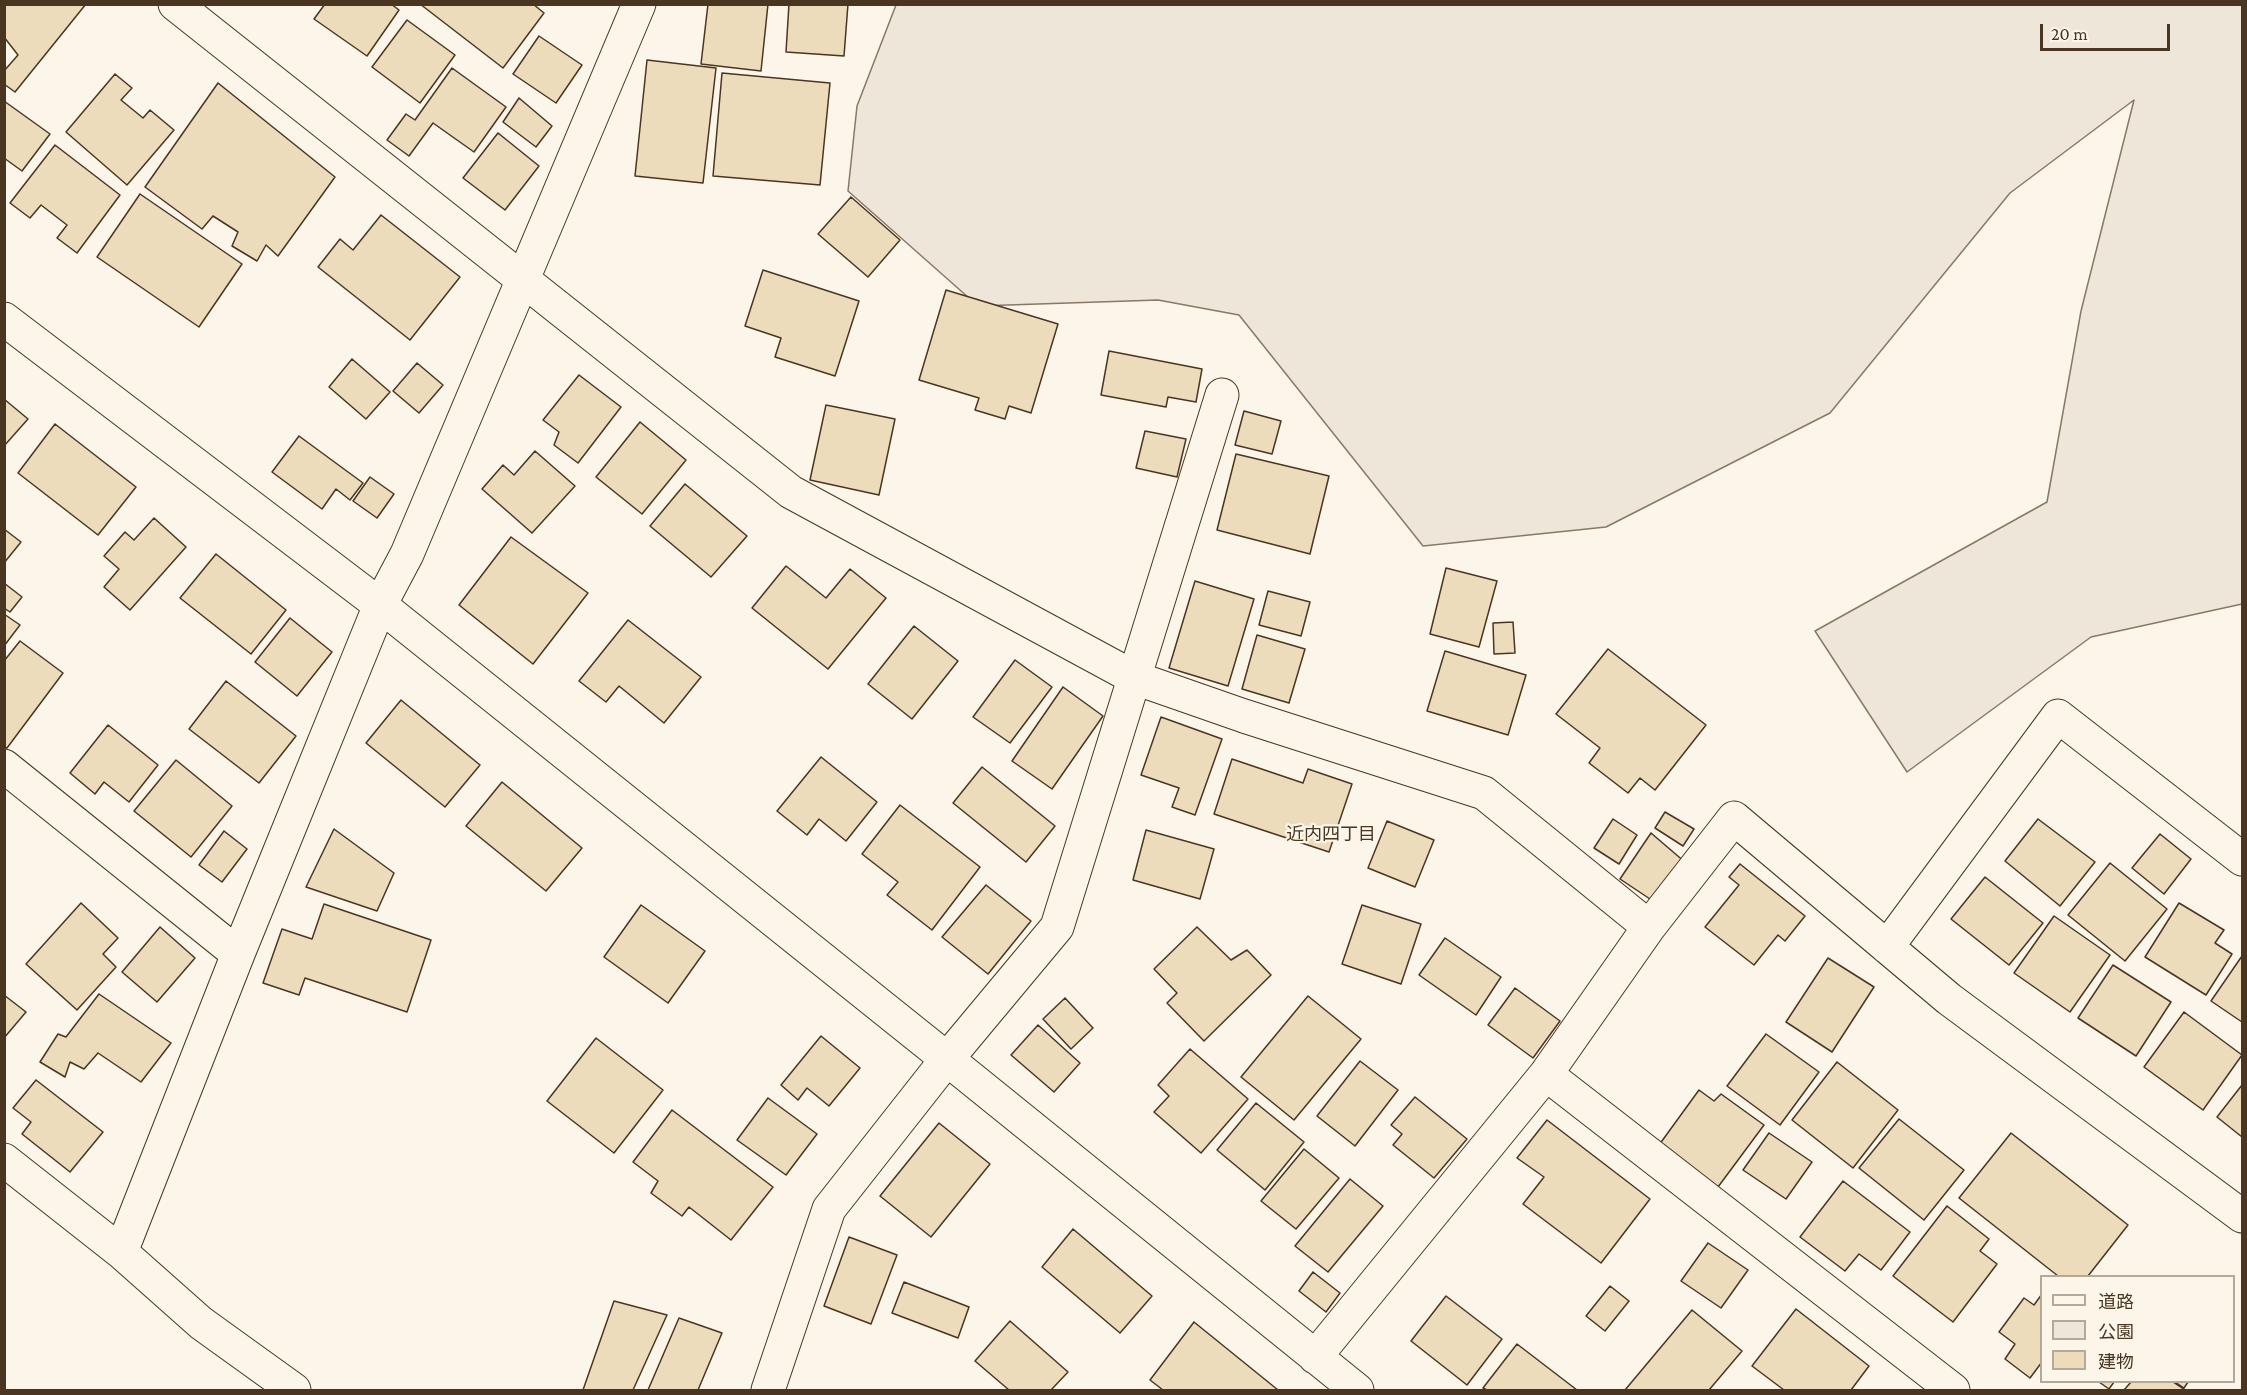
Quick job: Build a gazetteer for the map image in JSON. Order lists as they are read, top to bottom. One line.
{"districts":["近内四丁目"],"legend":["道路","公園","建物"],"scale_bar":"20 m"}
